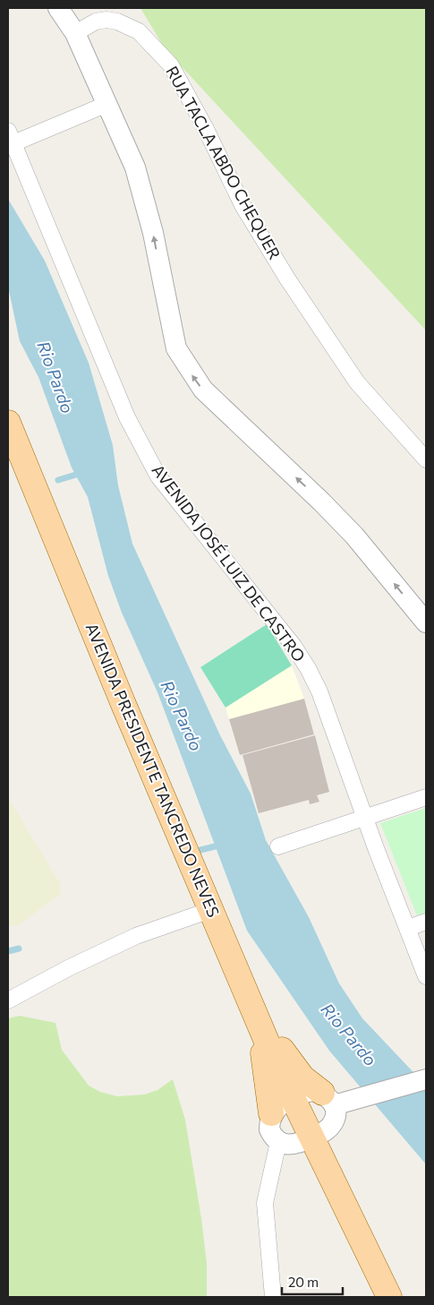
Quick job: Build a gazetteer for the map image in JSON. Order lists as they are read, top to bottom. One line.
{"streets":{"main road":["AVENIDA PRESIDENTE TANCREDO NEVES"],"street":["RUA TACLA ABDO CHEQUER","AVENIDA JOSÉ LUIZ DE CASTRO"]},"water":["Rio Pardo"],"scale_bar":"20 m"}
